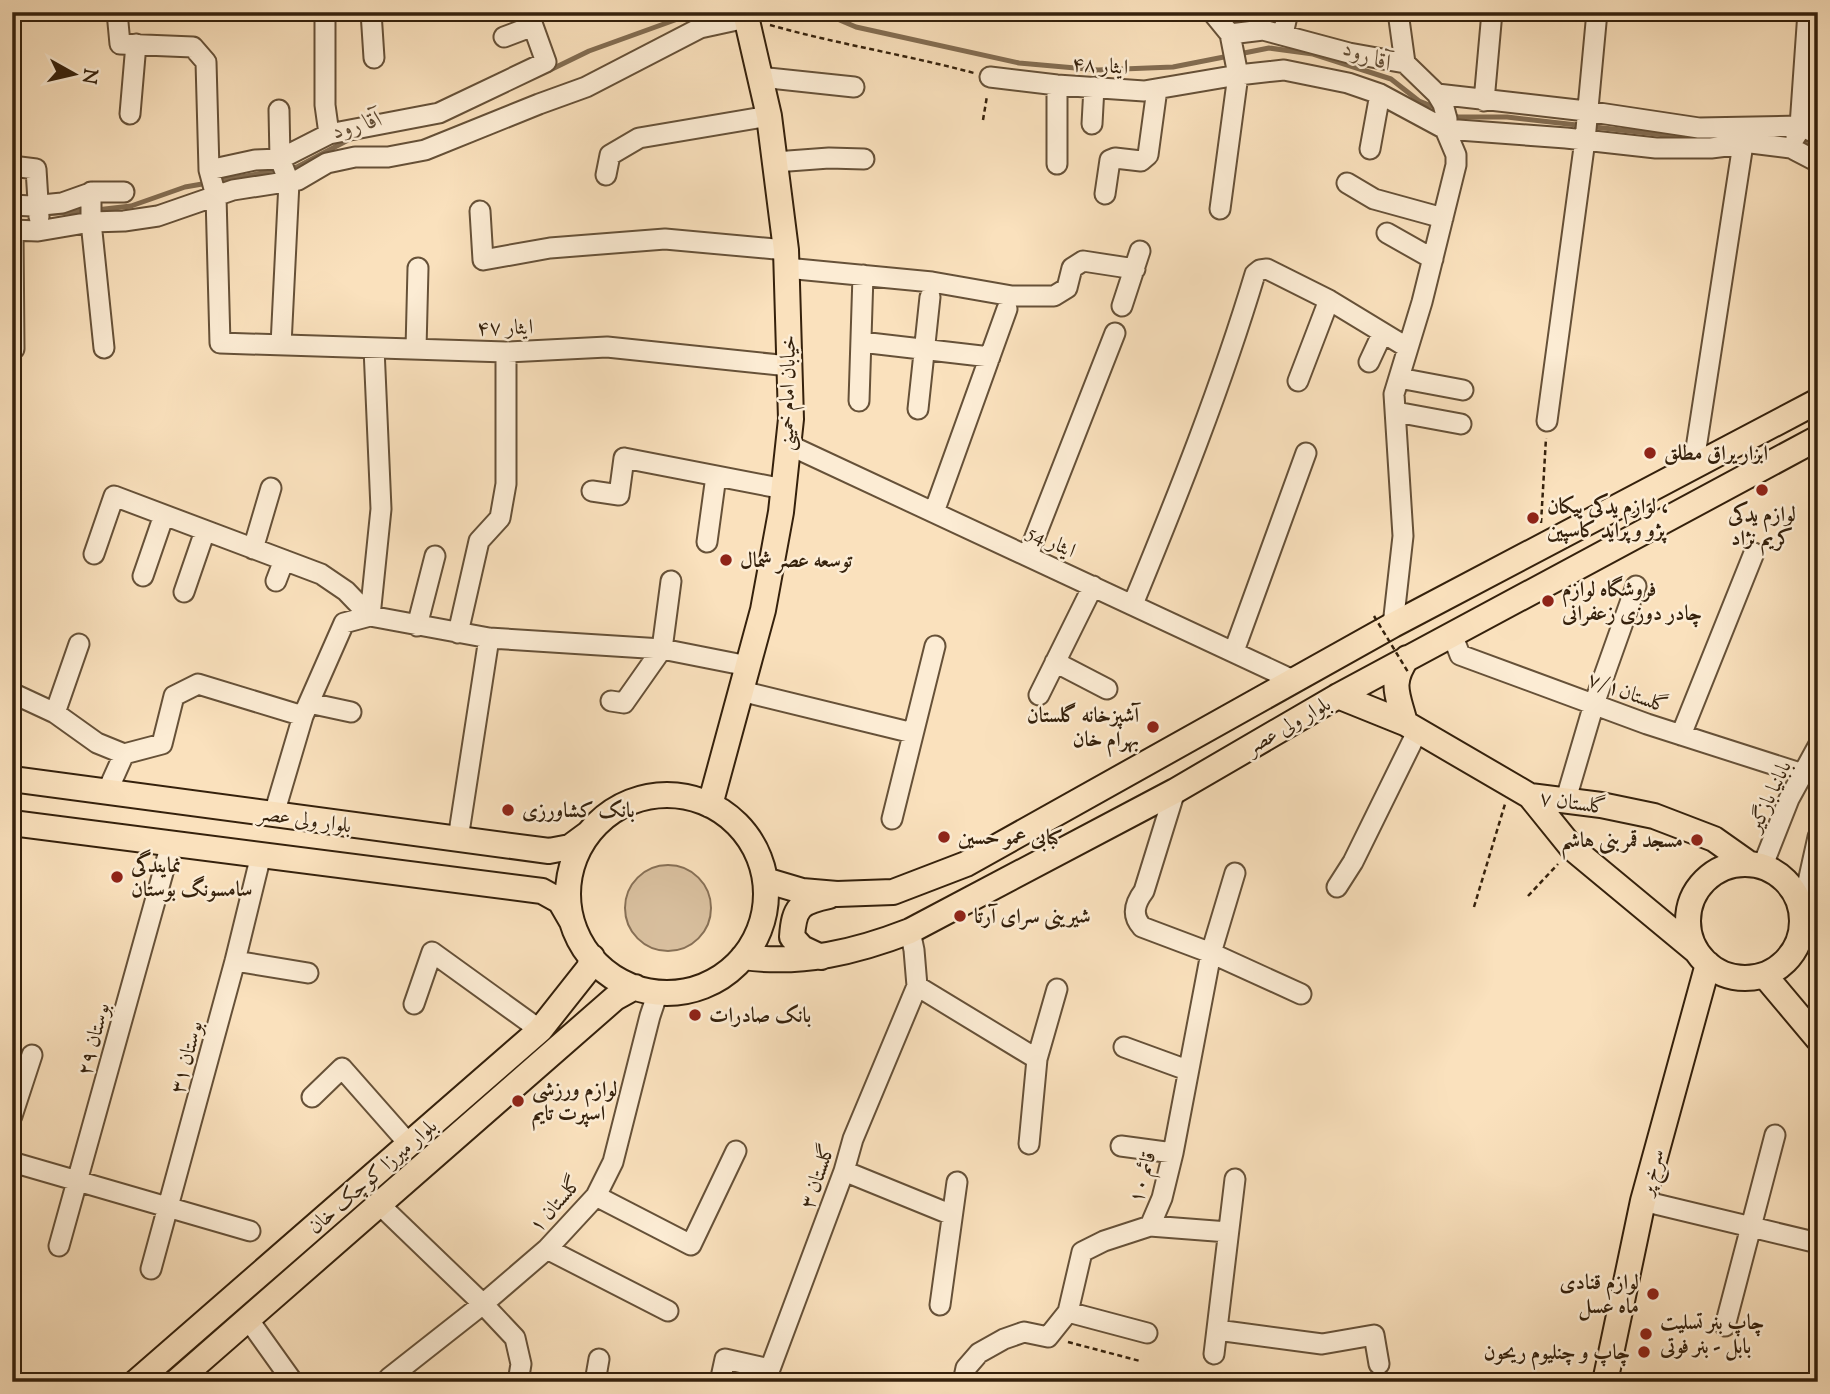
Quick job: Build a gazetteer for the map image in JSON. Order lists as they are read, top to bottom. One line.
{"streets":{"main road":["خیابان امام خمینی","بلوار ولی عصر","گلستان ۷","سرخ پر","بلوار میرزا کوچک خان"],"street":["ایثار ۴۸","ایثار ۴۷","ایثار 54","گلستان۷/۱","بابانیا بازگیر","بوستان ۲۹","بوستان ۳۱","گلستان ۳","قائم ۱۰","گلستان ۱"]},"crossings":[["ایثار ۴۷","خیابان امام خمینی"],["خیابان امام خمینی","ایثار 54"],["خیابان امام خمینی","بلوار ولی عصر"],["ایثار 54","بلوار ولی عصر"],["گلستان۷/۱","بلوار ولی عصر"],["گلستان۷/۱","بابانیا بازگیر"],["بلوار ولی عصر","گلستان ۷"],["بلوار ولی عصر","بوستان ۲۹"],["بلوار ولی عصر","بوستان ۳۱"],["بلوار ولی عصر","گلستان ۳"],["بابانیا بازگیر","گلستان ۷"],["بابانیا بازگیر","سرخ پر"],["گلستان ۷","سرخ پر"],["بلوار میرزا کوچک خان","گلستان ۱"]],"water":["آقا رود"],"places":["ابزار یراق مطلق","لوازم یدکی کریم نژاد","لوازم یدکی پیکان ، پژو و پراید کاسپین","توسعه عصر شمال","فروشگاه لوازم چادر دوزی زعفرانی","آشپزخانه گلستان بهرام خان","بانک کشاورزی","کبابی عمو حسین","مسجد قمربنی هاشم","نمایندگی سامسونگ بوستان","شیرینی سرای آرتا","بانک صادرات","لوازم ورزشی اسپرت تایم","لوازم قنادی ماه عسل","چاپ بنر تسلیت بابل - بنر فوتی","چاپ و چنلیوم ریحون"],"north":"right"}
